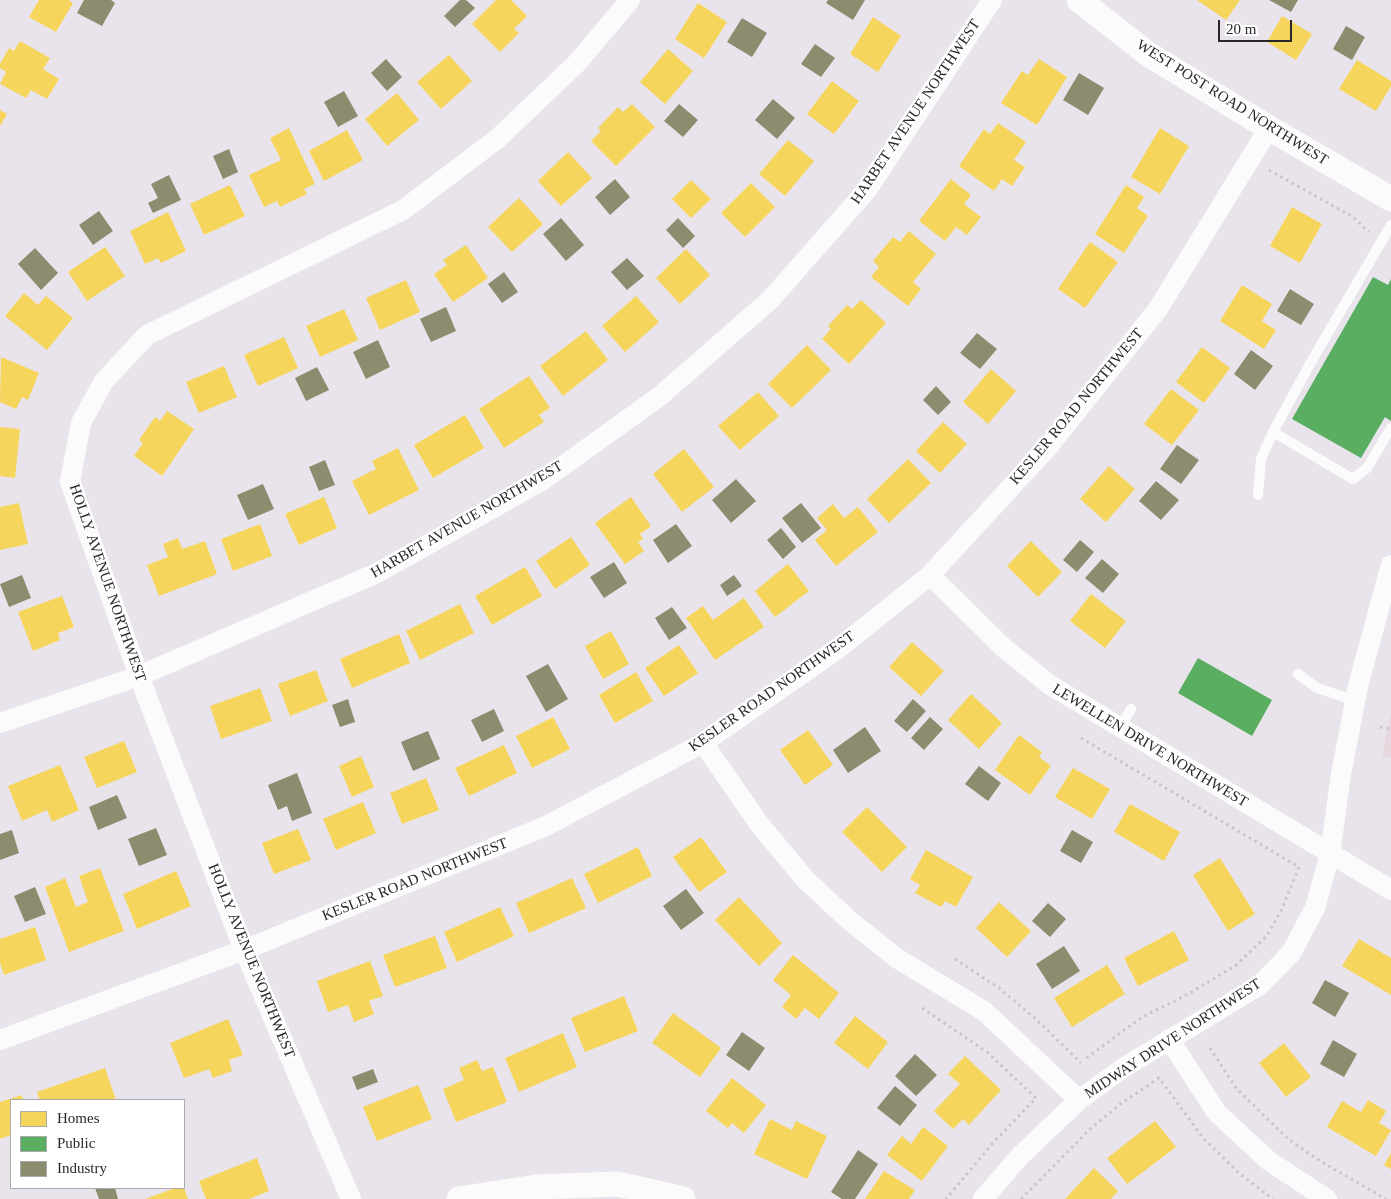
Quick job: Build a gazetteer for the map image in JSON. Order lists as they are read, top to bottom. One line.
{"streets":{"street":["WEST POST ROAD NORTHWEST","HARBET AVENUE NORTHWEST","KESLER ROAD NORTHWEST","HOLLY AVENUE NORTHWEST","LEWELLEN DRIVE NORTHWEST","MIDWAY DRIVE NORTHWEST"]},"crossings":[["WEST POST ROAD NORTHWEST","KESLER ROAD NORTHWEST"],["HARBET AVENUE NORTHWEST","HOLLY AVENUE NORTHWEST"],["KESLER ROAD NORTHWEST","HOLLY AVENUE NORTHWEST"],["KESLER ROAD NORTHWEST","LEWELLEN DRIVE NORTHWEST"],["LEWELLEN DRIVE NORTHWEST","MIDWAY DRIVE NORTHWEST"]],"legend":["Homes","Public","Industry"],"scale_bar":"20 m"}
